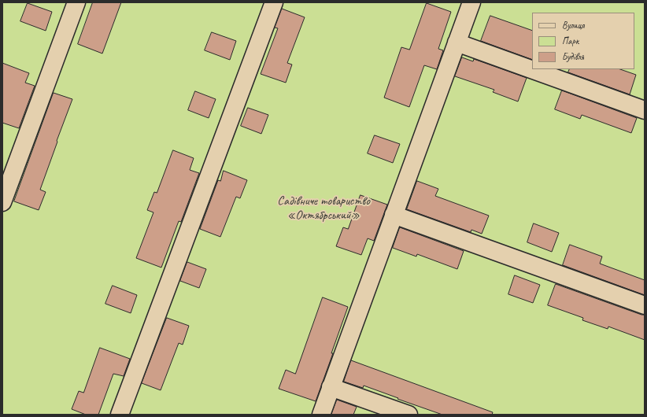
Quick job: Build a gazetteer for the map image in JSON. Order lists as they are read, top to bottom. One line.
{"parks":["Садівниче товариство «Октябрський»"],"legend":["Вулиця","Парк","Будівля"]}
